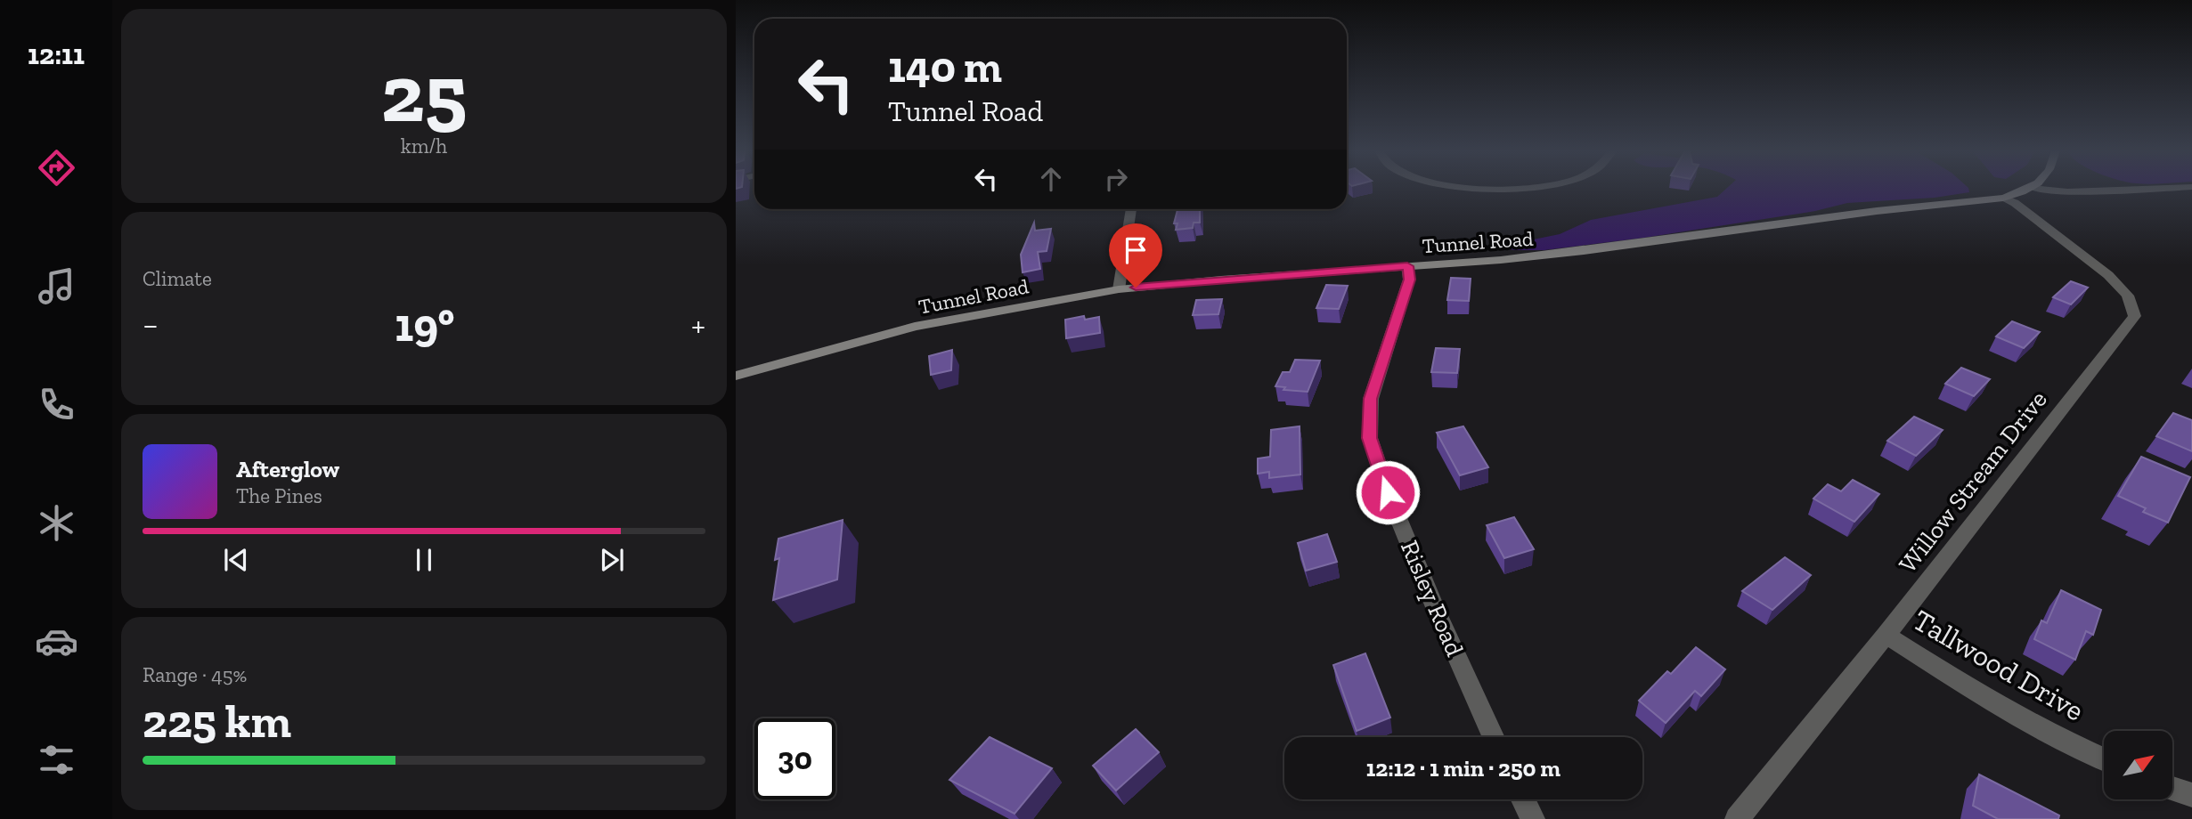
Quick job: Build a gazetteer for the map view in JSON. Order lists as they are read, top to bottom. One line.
{"streets":{"main road":["Tunnel Road"],"street":["Willow Stream Drive","Risley Road","Tallwood Drive"]},"crossings":[["Tunnel Road","Willow Stream Drive"],["Tunnel Road","Risley Road"],["Willow Stream Drive","Tallwood Drive"]],"north":"top right","page":{"tabs":"12:11","tile":[["25","km/h"],"Climate",["Range · 45%","225 km"]],"turn":["140 m","Tunnel Road"],"heat":["−","19°","+"],"song":["Afterglow","The Pines"],"limit":"30","trip":"12:12 · 1 min · 250 m"}}
